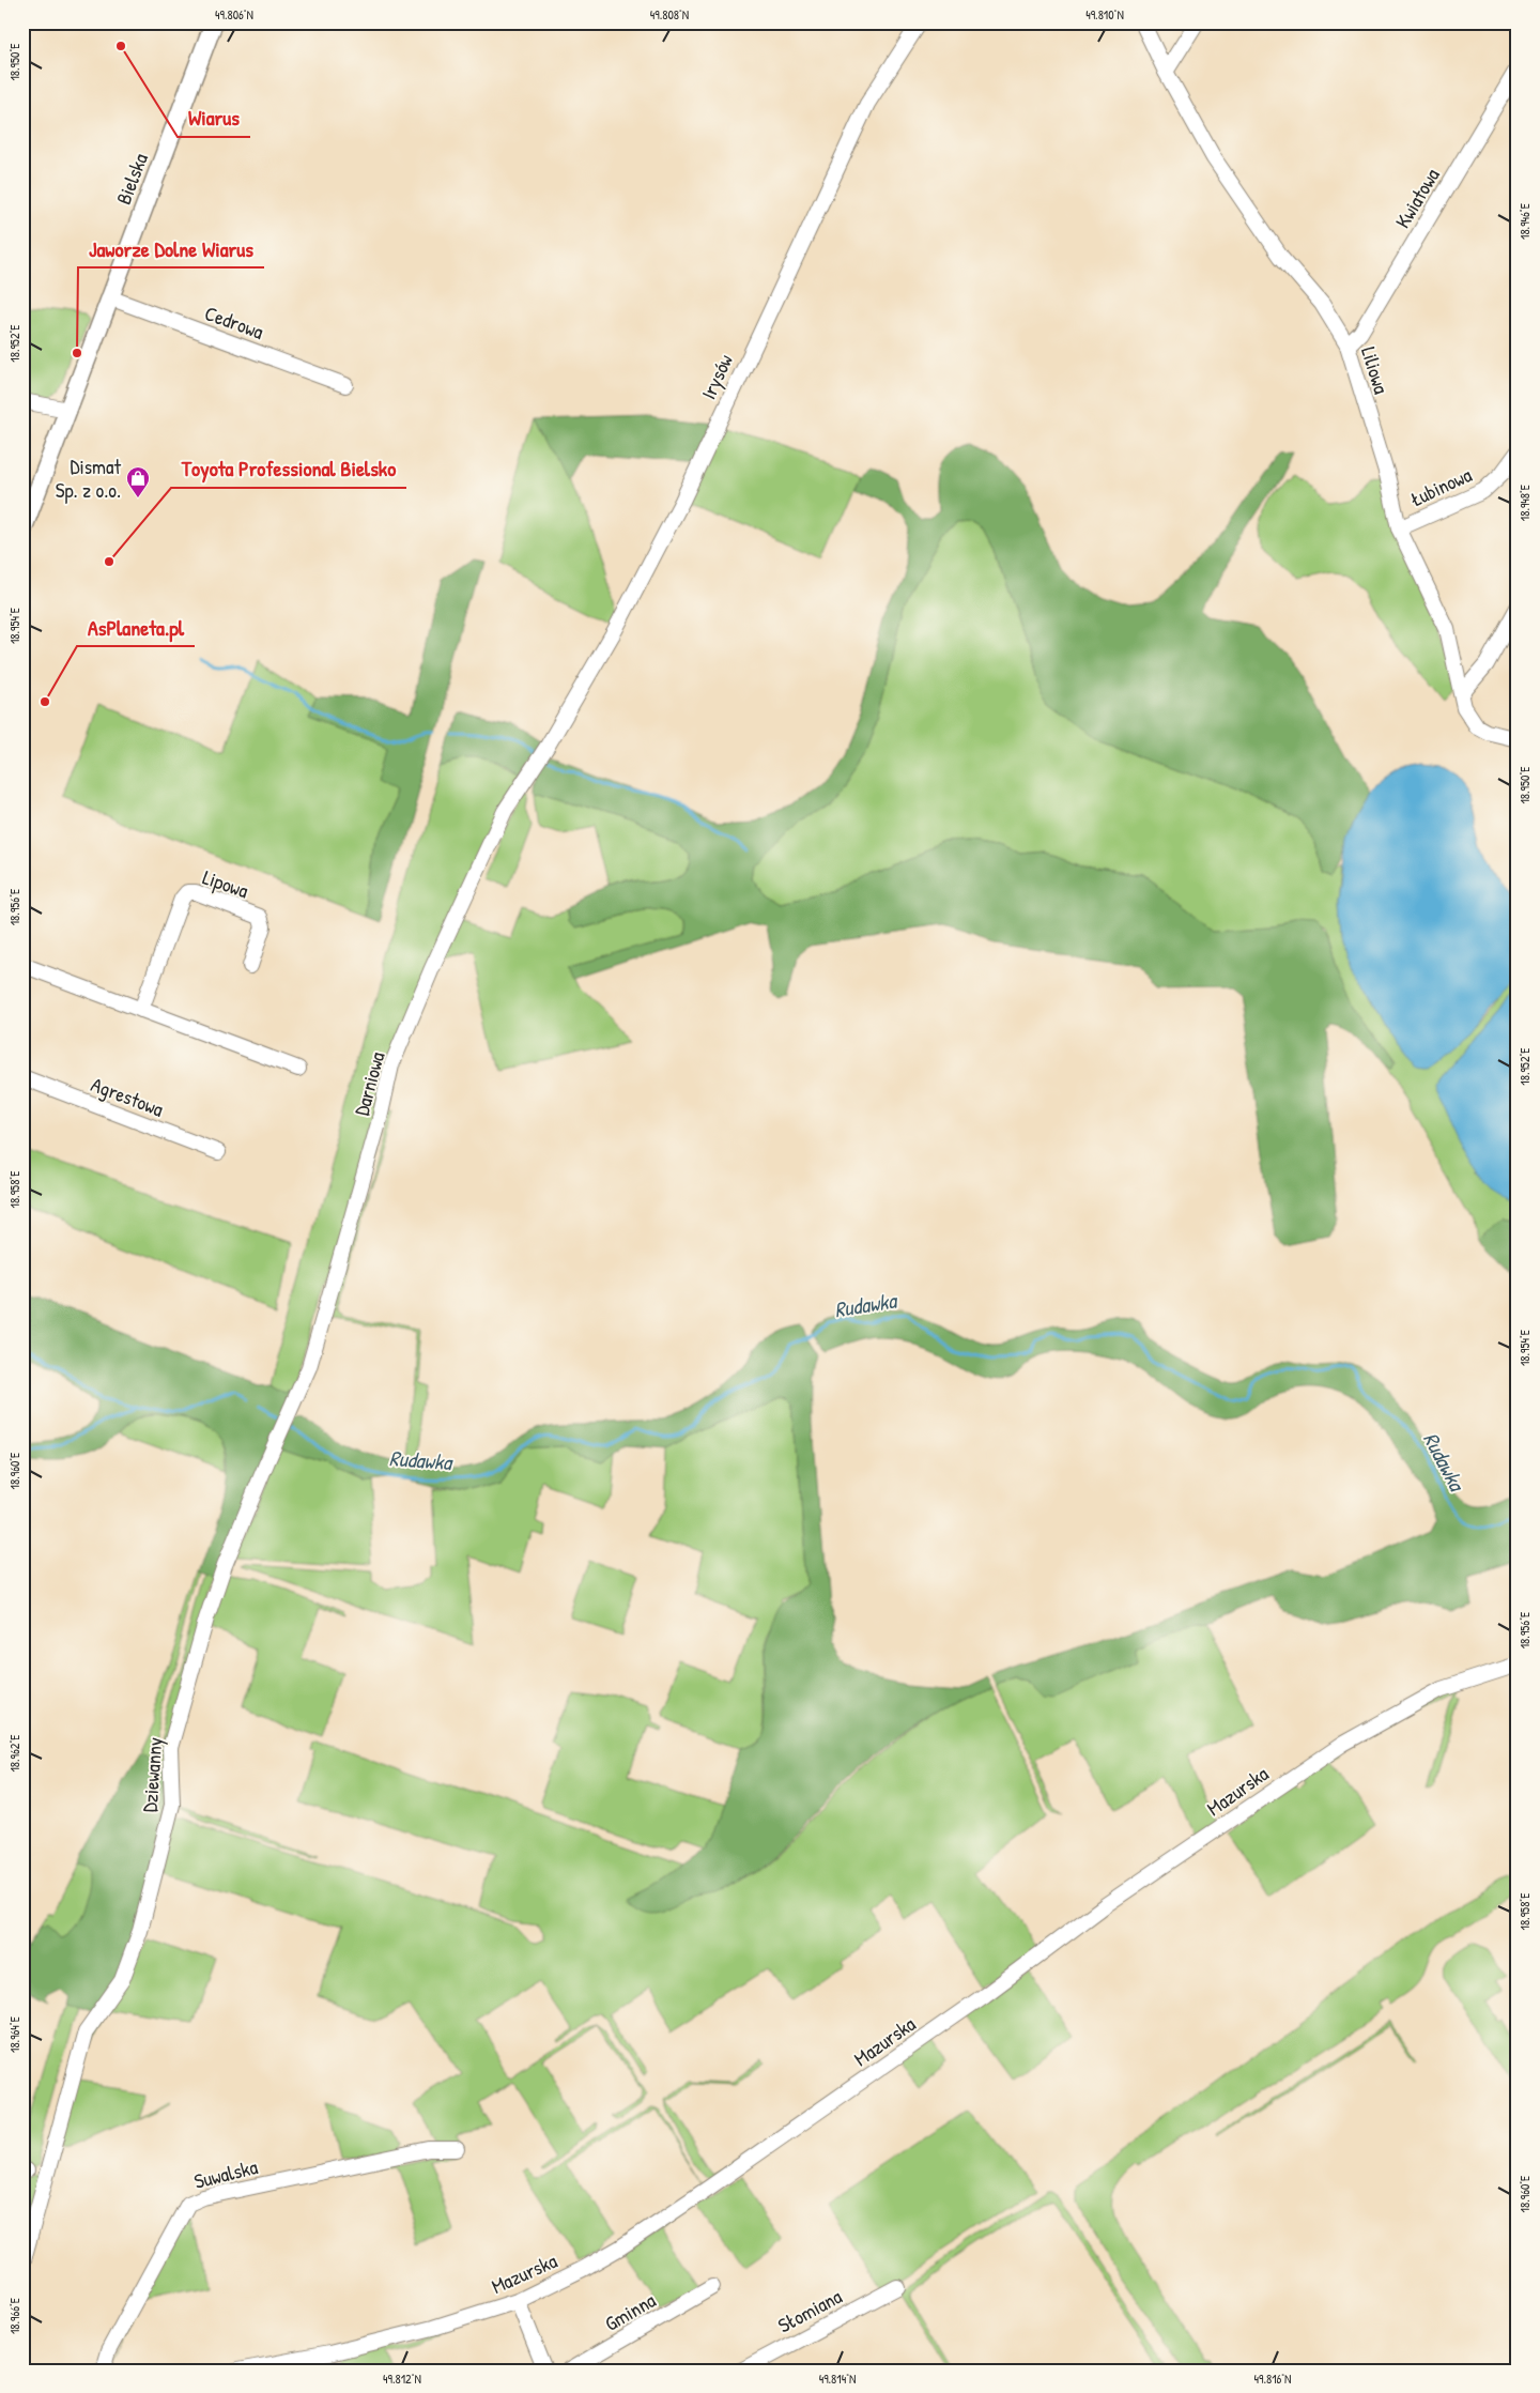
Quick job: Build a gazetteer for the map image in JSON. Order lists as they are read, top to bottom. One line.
{"streets":{"main road":["Bielska"],"street":["Kwiatowa","Cedrowa","Liliowa","Irysów","Łubinowa","Lipowa","Darniowa","Agrestowa","Dziewanny","Mazurska","Suwalska","Słomiana","Gminna"]},"crossings":[["Bielska","Cedrowa"],["Kwiatowa","Liliowa"],["Liliowa","Łubinowa"],["Irysów","Darniowa"],["Darniowa","Dziewanny"]],"water":["Rudawka"],"places":{"other":["Wiarus","Jaworze Dolne Wiarus","Toyota Professional Bielsko","AsPlaneta.pl"],"shop":["Dismat Sp. z o.o."]},"coordinates":["49.806°N","49.808°N","49.810°N","18.950°E","18.946°E","18.952°E","18.948°E","18.954°E","18.956°E","18.958°E","18.960°E","18.962°E","18.964°E","18.966°E","49.812°N","49.814°N","49.816°N"]}
